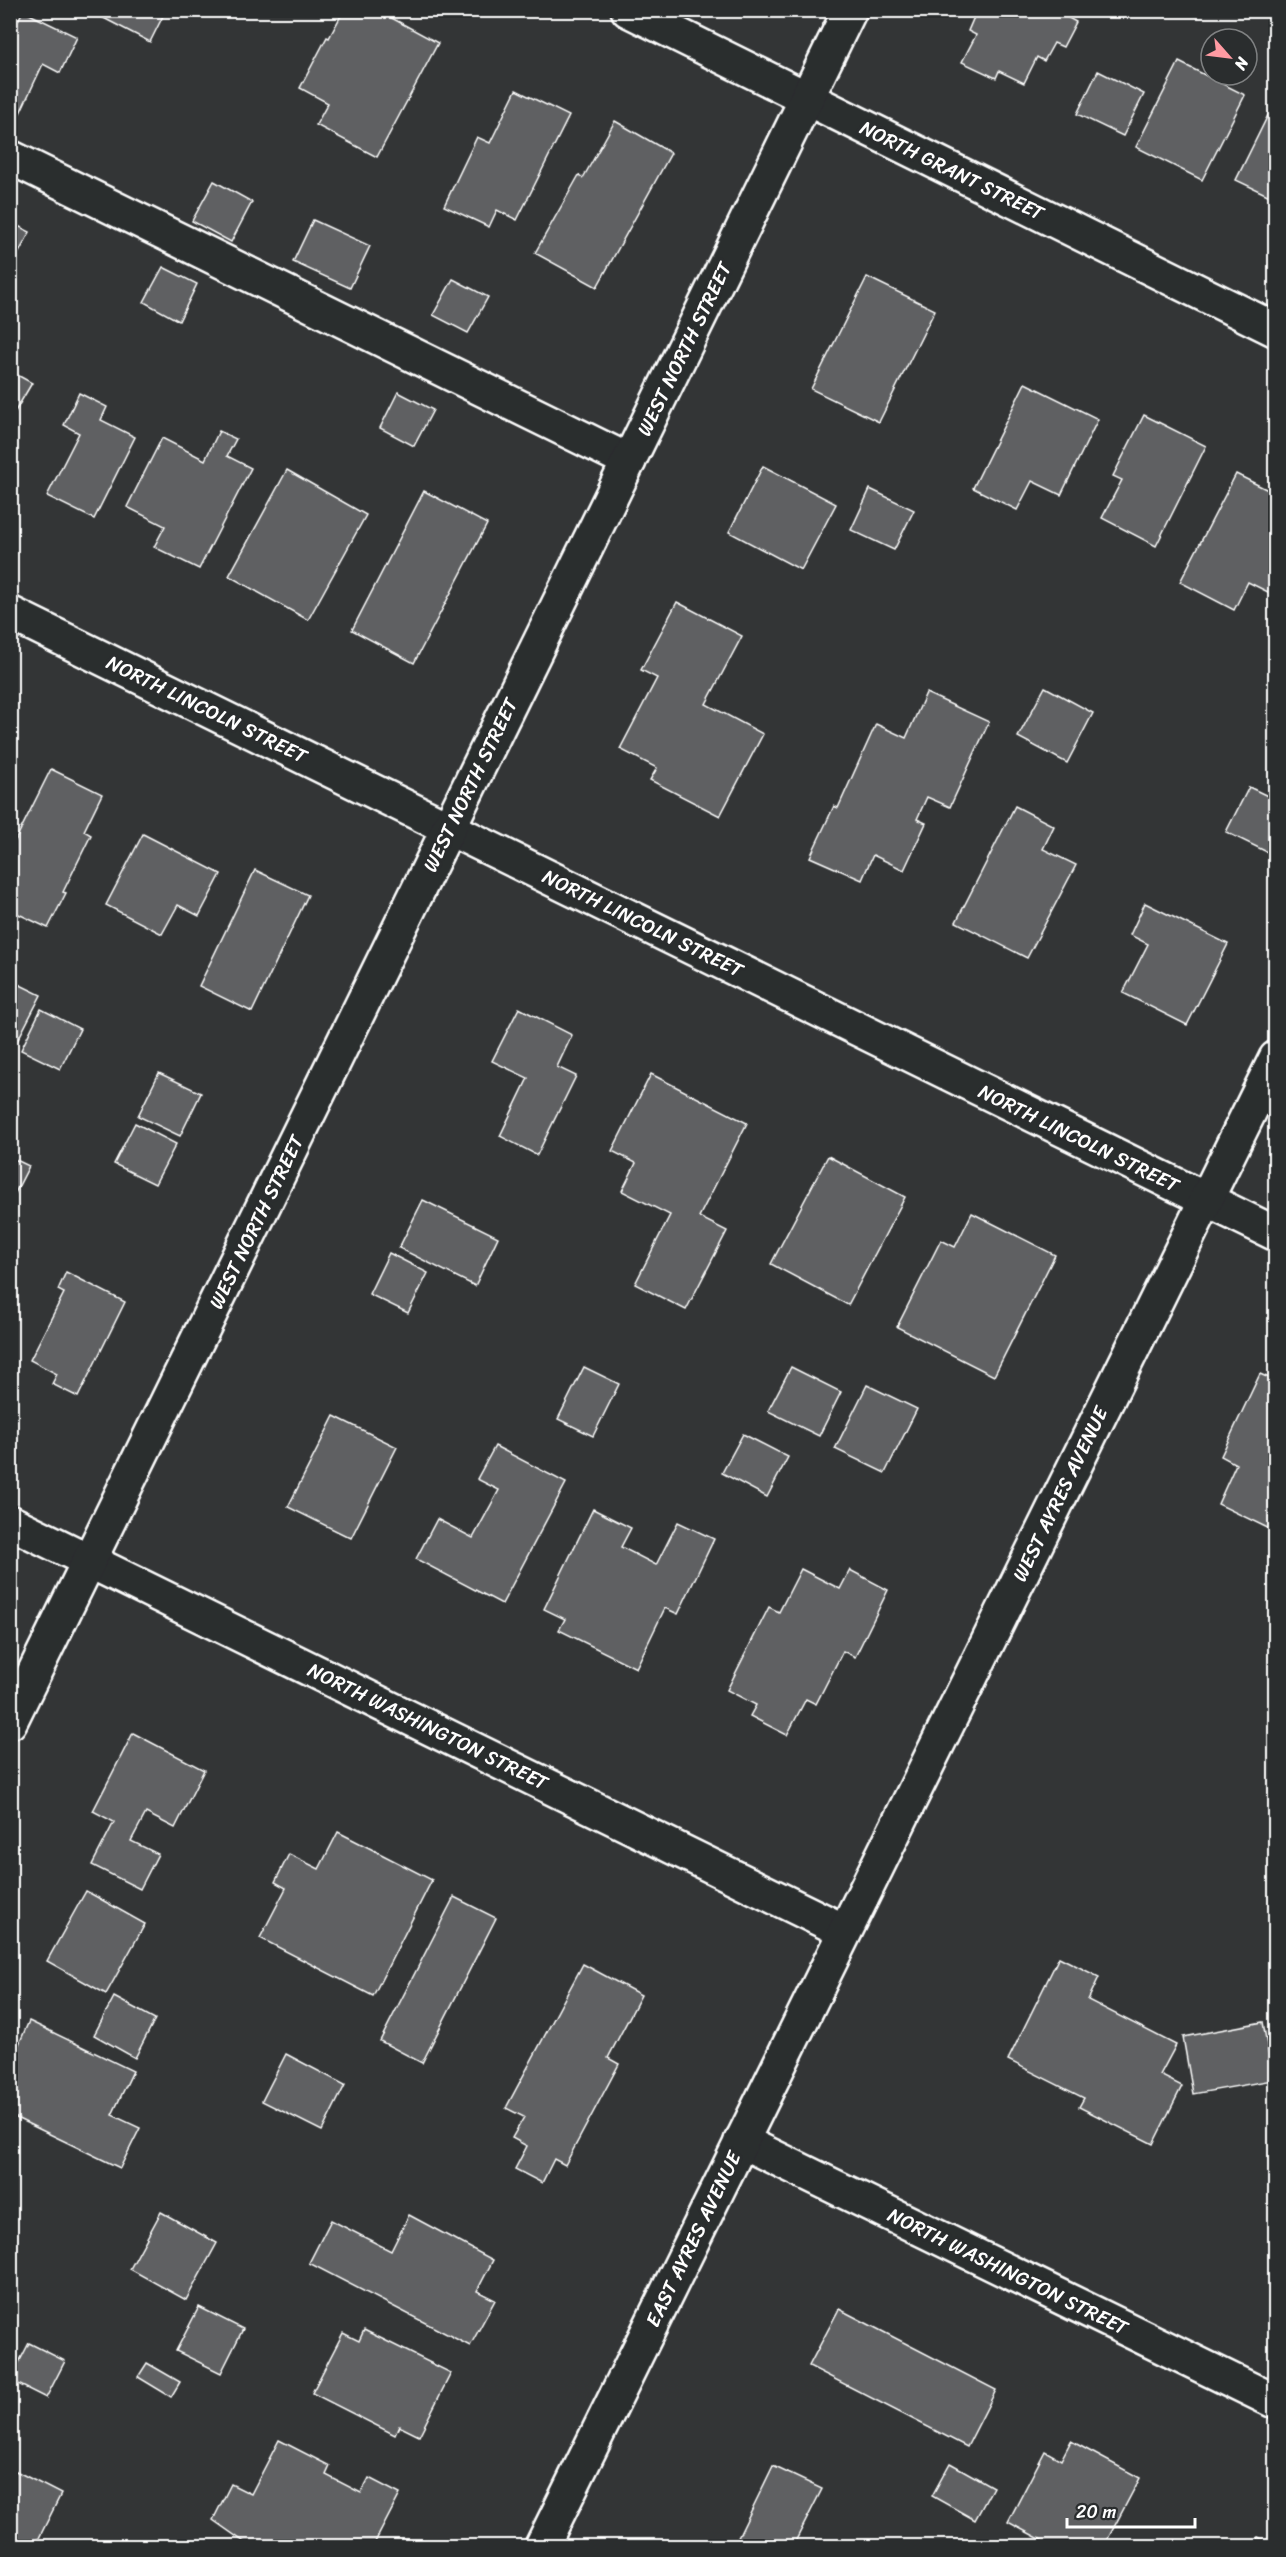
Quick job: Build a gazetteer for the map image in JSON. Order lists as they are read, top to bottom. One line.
{"streets":{"street":["NORTH GRANT STREET","WEST NORTH STREET","NORTH LINCOLN STREET","WEST AYRES AVENUE","NORTH WASHINGTON STREET","EAST AYRES AVENUE"]},"crossings":[["NORTH GRANT STREET","WEST NORTH STREET"],["WEST NORTH STREET","NORTH LINCOLN STREET"],["WEST NORTH STREET","NORTH WASHINGTON STREET"],["NORTH LINCOLN STREET","WEST AYRES AVENUE"],["WEST AYRES AVENUE","NORTH WASHINGTON STREET"],["WEST AYRES AVENUE","EAST AYRES AVENUE"],["NORTH WASHINGTON STREET","EAST AYRES AVENUE"]],"scale_bar":"20 m","north":"bottom right"}
